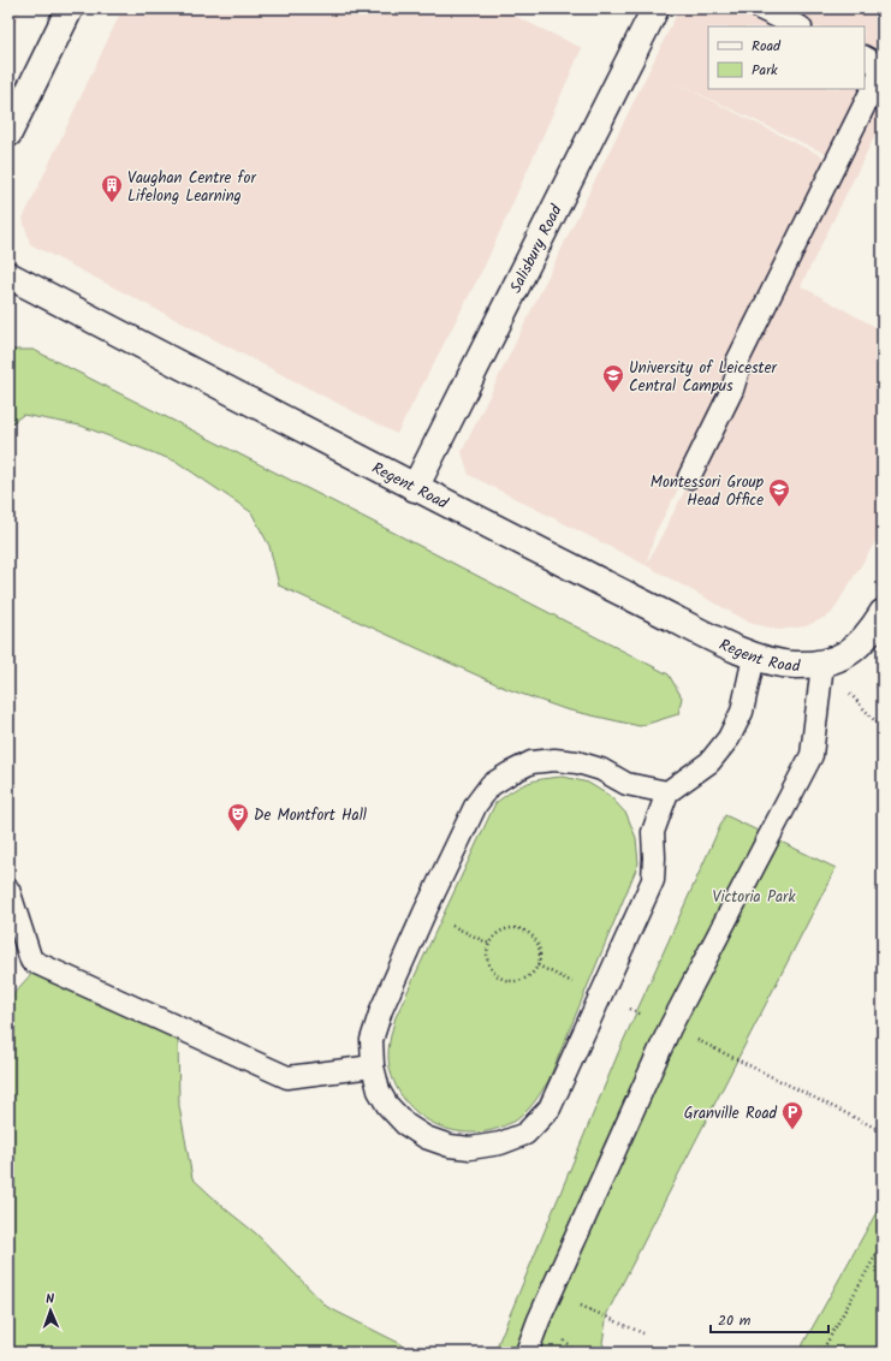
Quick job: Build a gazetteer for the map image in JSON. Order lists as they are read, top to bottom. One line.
{"streets":{"street":["Salisbury Road","Regent Road"]},"crossings":[["Salisbury Road","Regent Road"]],"parks":["Victoria Park"],"places":{"building":["Vaughan Centre for Lifelong Learning"],"school or university":["University of Leicester Central Campus","Montessori Group Head Office"],"theatre":["De Montfort Hall"],"parking":["Granville Road"]},"legend":["Road","Park"],"scale_bar":"20 m","north":"top"}
